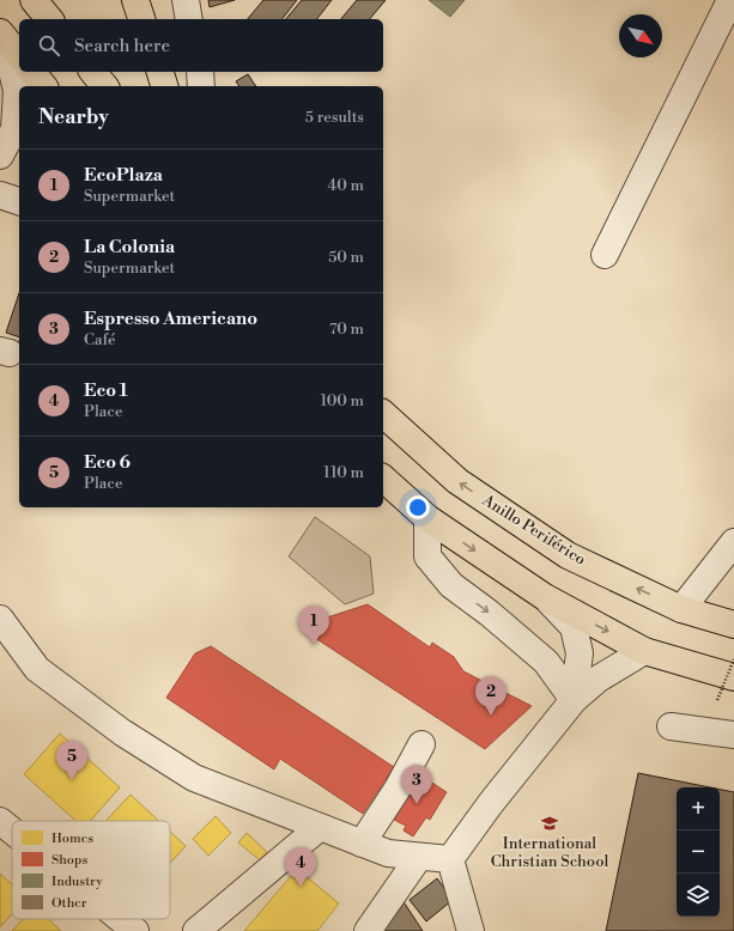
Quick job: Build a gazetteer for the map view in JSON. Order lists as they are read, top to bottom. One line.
{"streets":{"highway":["Anillo Periférico"]},"places":{"school or university":["International Christian School"]},"legend":["Homes","Shops","Industry","Other"],"north":"bottom right","page":{"search":"Search here","heading":["Nearby","5 results"],"list":[{"mark":"1","name":"EcoPlaza","note":"Supermarket","value":"40 m"},{"mark":"2","name":"La Colonia","note":"Supermarket","value":"50 m"},{"mark":"3","name":"Espresso Americano","note":"Café","value":"70 m"},{"mark":"4","name":"Eco 1","note":"Place","value":"100 m"},{"mark":"5","name":"Eco 6","note":"Place","value":"110 m"}],"pins":["1","2","5","3","4"],"map_buttons":["+","−"]}}
